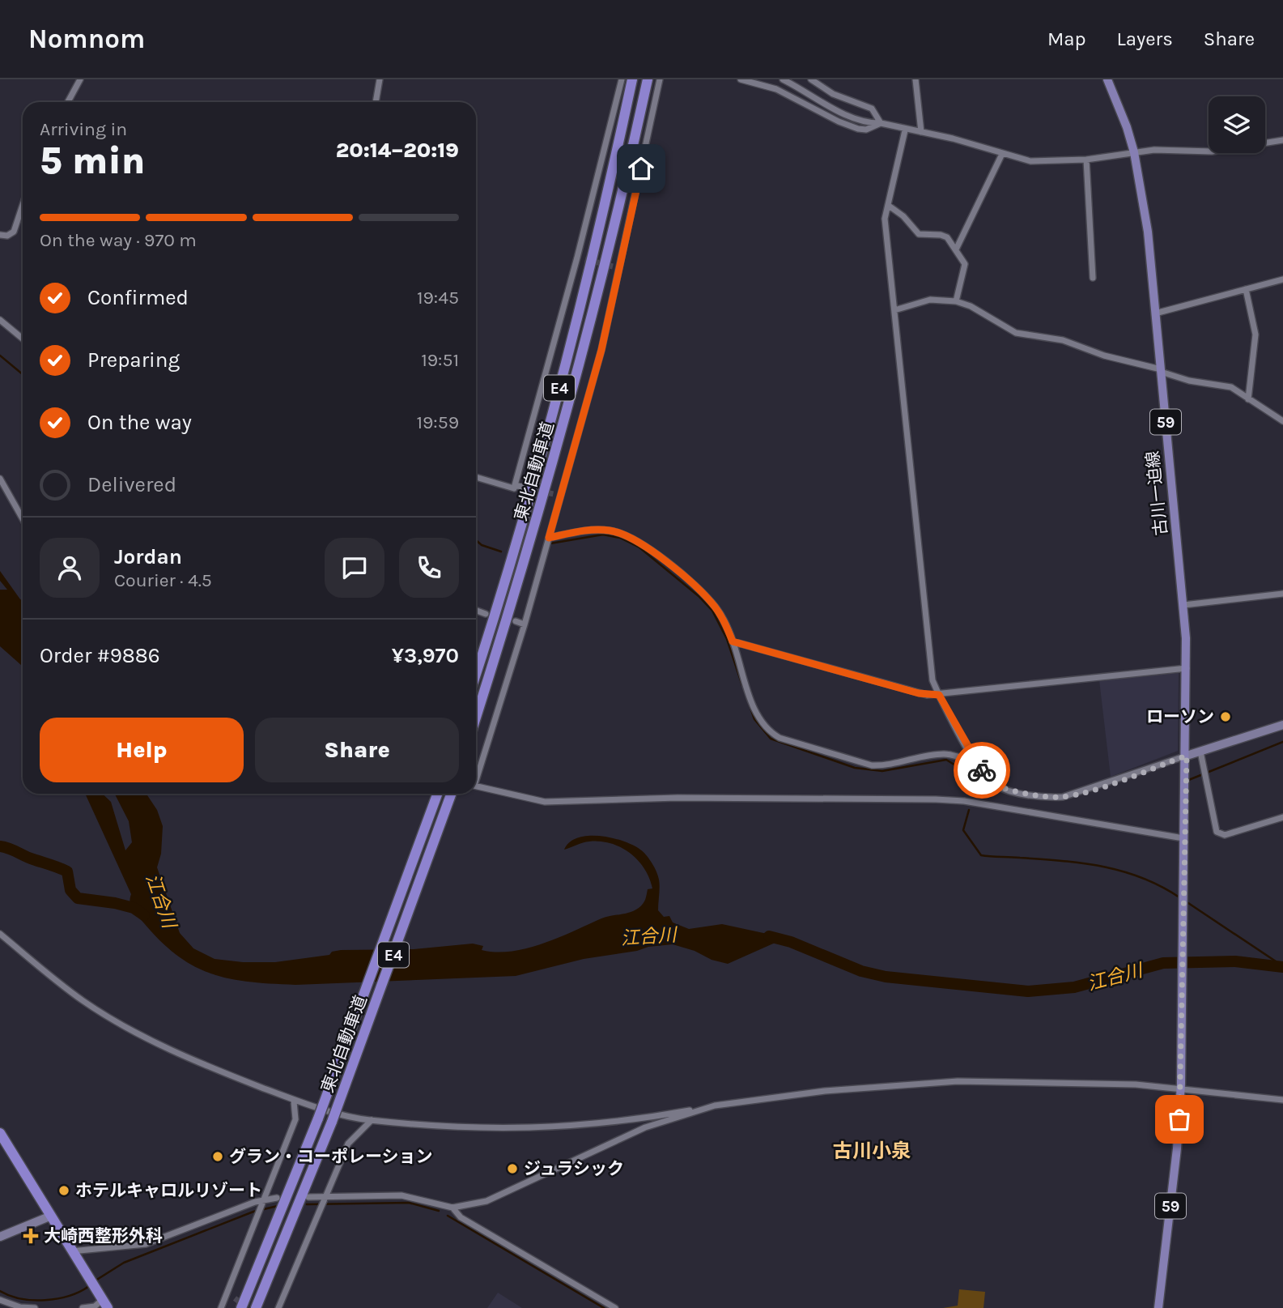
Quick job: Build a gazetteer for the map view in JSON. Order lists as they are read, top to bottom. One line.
{"streets":{"highway":["E4","東北自動車道"],"main road":["59","古川一迫線"]},"crossings":[["59","古川一迫線"]],"districts":["古川小泉"],"water":["江合川"],"places":{"other":["ローソン","グラン・コーポレーション","ジュラシック","ホテルキャロルリゾート"],"health":["大崎西整形外科"]},"page":{"header":"Nomnom","nav":["Map","Layers","Share"],"heading":["5 min","Arriving in","20:14–20:19"],"panel":["Jordan","Courier · 4.5","Order #9886","¥3,970"],"bar":"On the way · 970 m","list":[["Confirmed","19:45"],["Preparing","19:51"],["On the way","19:59"],"Delivered"],"buttons":["Help","Share"]}}
